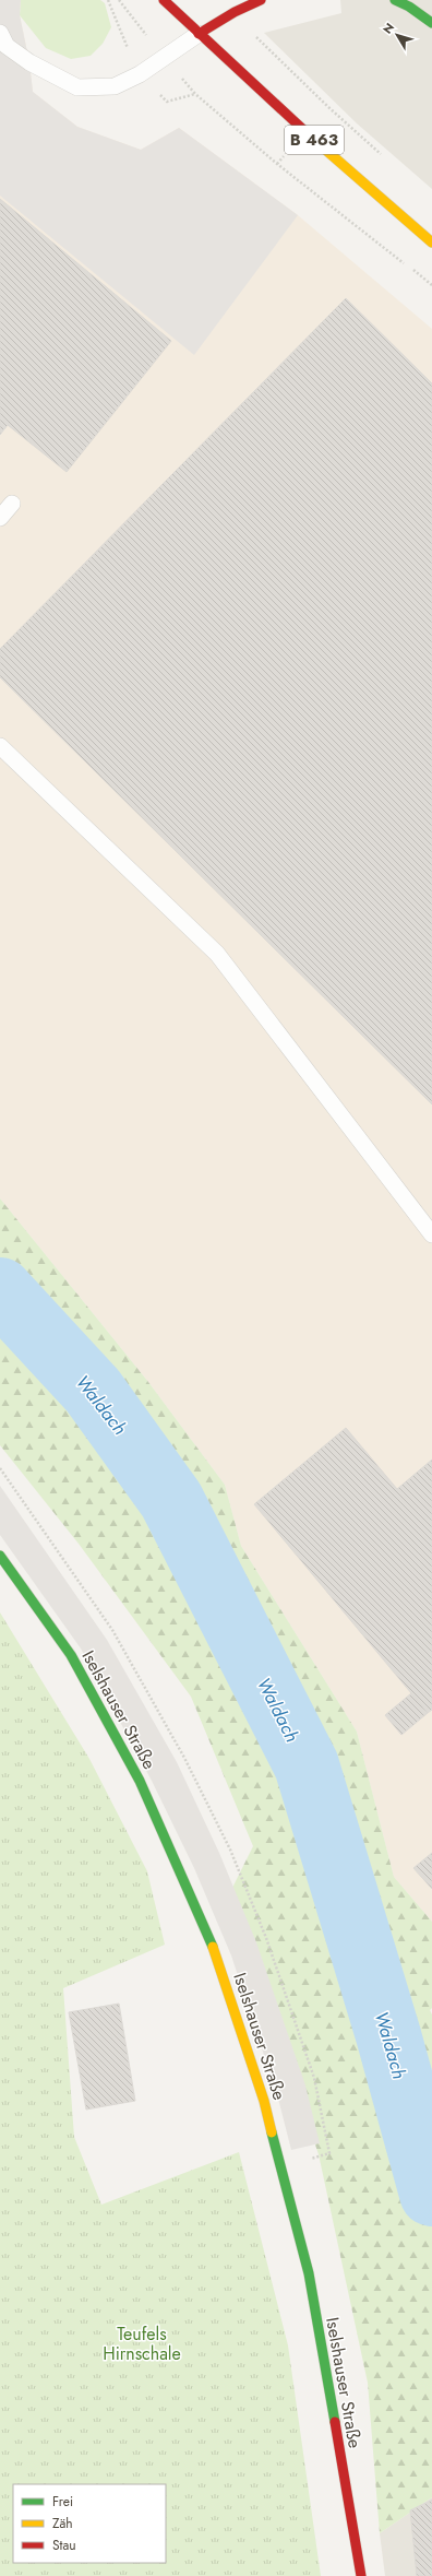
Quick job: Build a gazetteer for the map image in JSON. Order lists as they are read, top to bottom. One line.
{"streets":{"street":["B 463","Iselshauser Straße"]},"water":["Waldach"],"parks":["Teufels Hirnschale"],"legend":["Frei","Zäh","Stau"],"north":"top left"}
